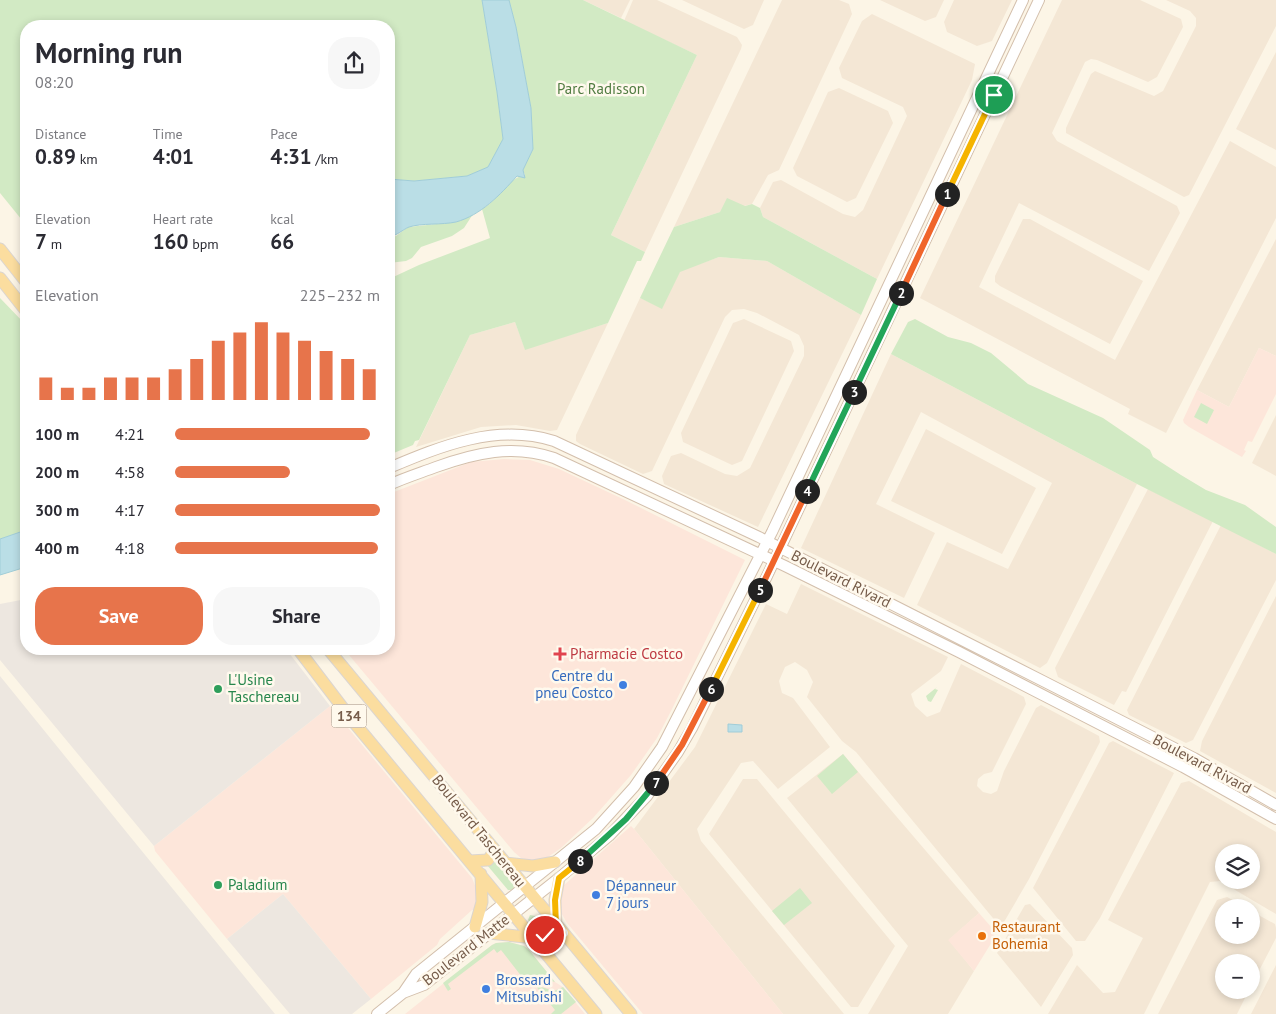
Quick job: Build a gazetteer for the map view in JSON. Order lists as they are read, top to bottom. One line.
{"streets":{"main road":["Boulevard Rivard","134","Boulevard Taschereau","Boulevard Matte"]},"crossings":[["Boulevard Rivard","Boulevard Matte"],["Boulevard Taschereau","Boulevard Matte"]],"parks":["Parc Radisson"],"places":{"health":["Pharmacie Costco"],"other":["Centre du pneu Costco","L'Usine Taschereau","Paladium","Dépanneur 7 jours","Restaurant Bohemia","Brossard Mitsubishi"]},"page":{"heading":["Morning run","08:20"],"stats":[["Distance","0.89 km"],["Time","4:01"],["Pace","4:31 /km"],["Elevation","7 m"],["Heart rate","160 bpm"],["kcal","66"]],"pins":["1","2","3","4","5","6","7","8"],"chart":["Elevation","225–232 m"],"list":[{"name":"100 m","note":"4:21"},{"name":"200 m","note":"4:58"},{"name":"300 m","note":"4:17"},{"name":"400 m","note":"4:18"}],"buttons":["Save","Share"],"map_buttons":["+","−"]}}
